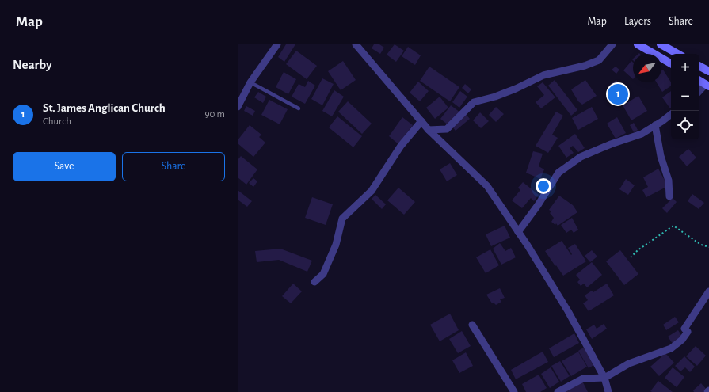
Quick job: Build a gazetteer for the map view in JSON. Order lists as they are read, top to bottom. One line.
{"north":"bottom left","page":{"header":"Map","nav":["Map","Layers","Share"],"heading":"Nearby","map_buttons":["+","−"],"pins":"1","list":[{"mark":"1","name":"St. James Anglican Church","note":"Church","value":"90 m"}],"buttons":["Save","Share"]}}
